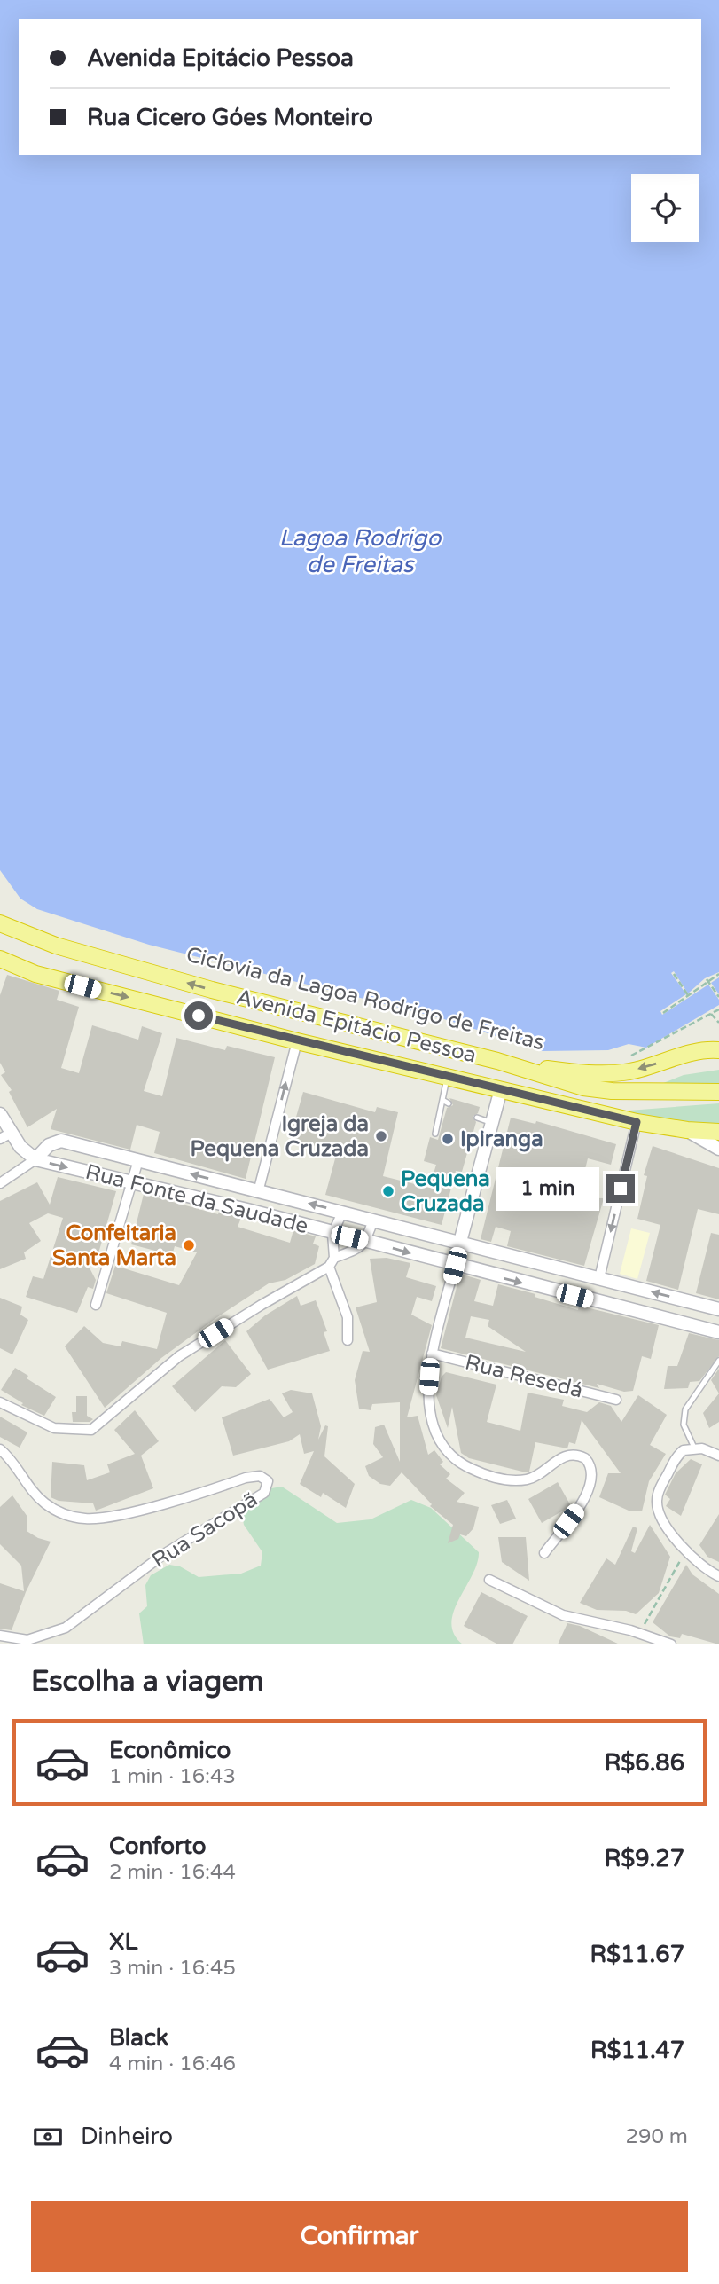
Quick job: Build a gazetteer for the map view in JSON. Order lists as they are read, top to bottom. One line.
{"streets":{"highway":["Avenida Epitácio Pessoa"],"street":["Rua Fonte da Saudade","Rua Resedá","Rua Sacopã"]},"water":["Lagoa Rodrigo de Freitas"],"places":["Igreja da Pequena Cruzada","Ipiranga","Pequena Cruzada","Confeitaria Santa Marta"],"page":{"banner":["Avenida Epitácio Pessoa","Rua Cicero Góes Monteiro"],"bubble":"1 min","heading":"Escolha a viagem","list":[{"name":"Econômico","note":"1 min · 16:43","value":"R$6.86"},{"name":"Conforto","note":"2 min · 16:44","value":"R$9.27"},{"name":"XL","note":"3 min · 16:45","value":"R$11.67"},{"name":"Black","note":"4 min · 16:46","value":"R$11.47"}],"pay":["Dinheiro","290 m"],"buttons":"Confirmar"}}
